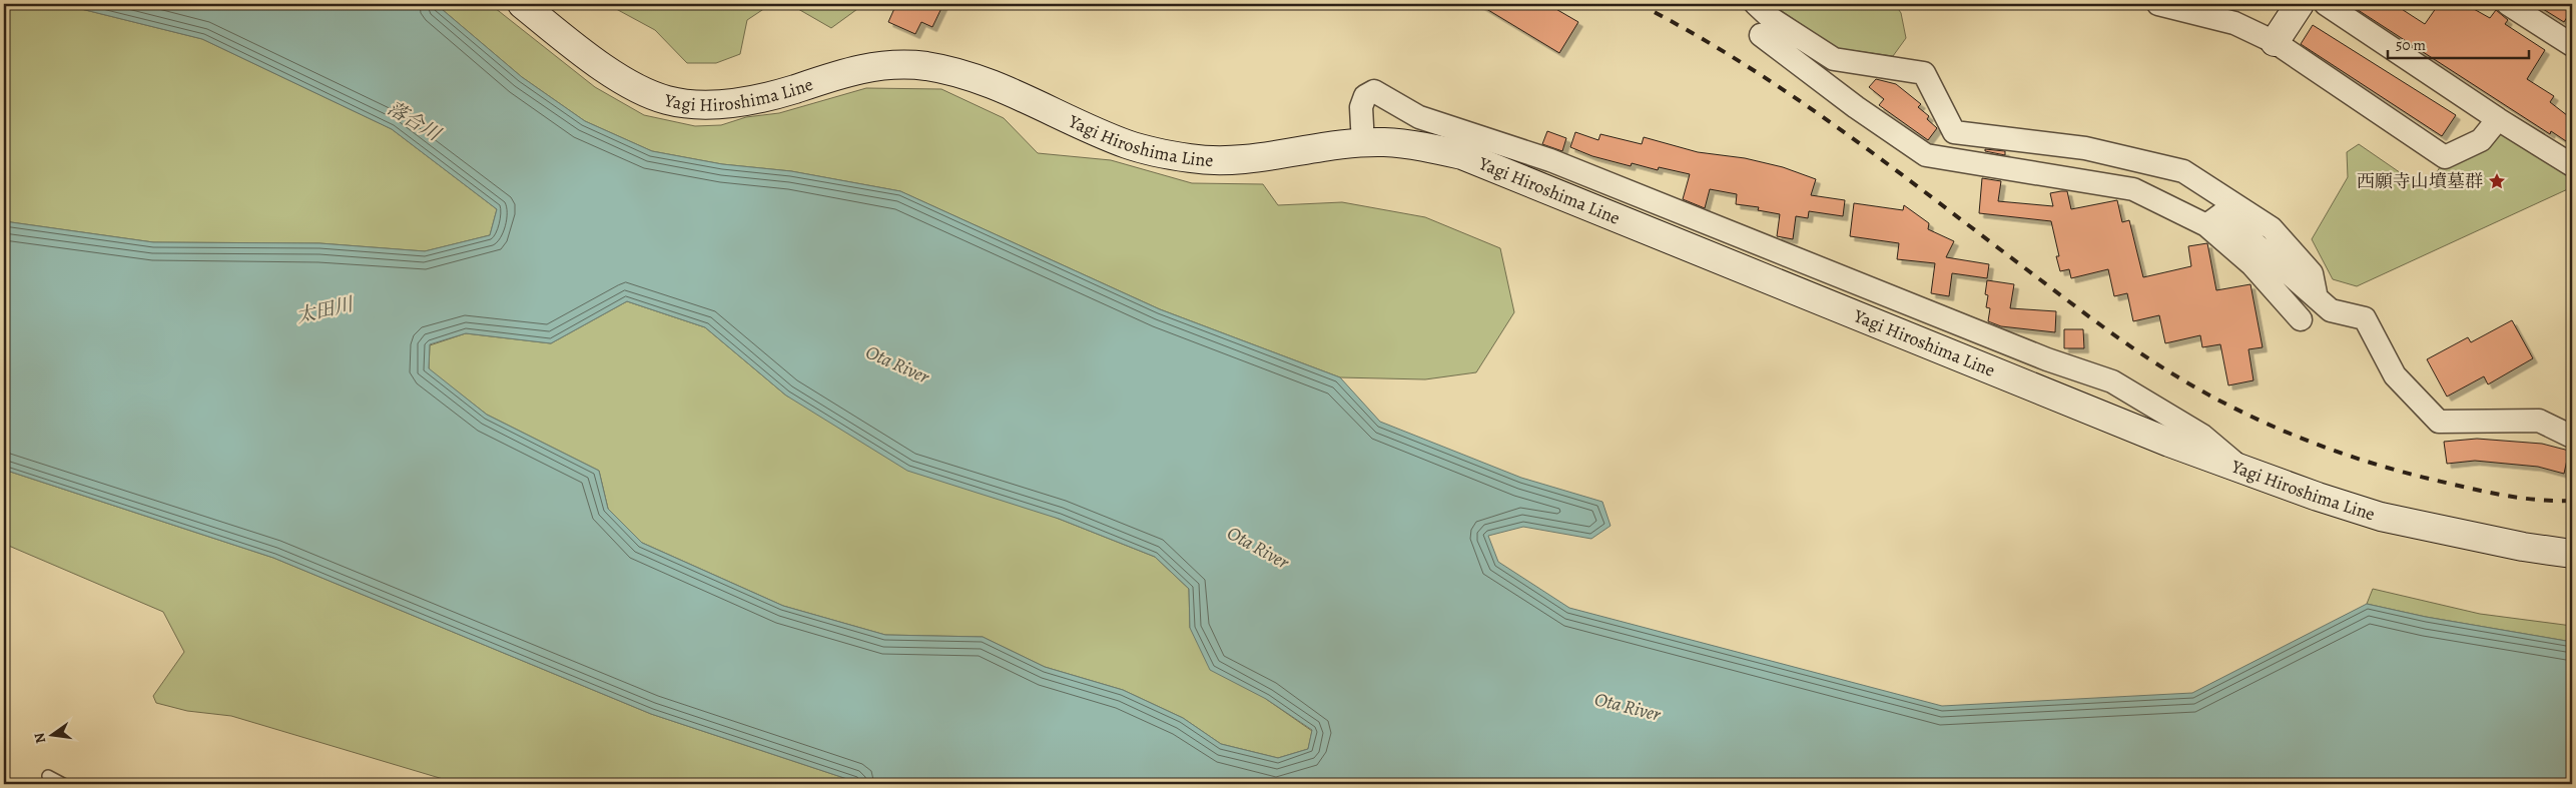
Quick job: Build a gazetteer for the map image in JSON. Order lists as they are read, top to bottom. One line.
{"streets":{"main road":["Yagi Hiroshima Line"]},"water":["落合川","太田川","Ota River"],"places":{"place":["西願寺山墳墓群"]},"scale_bar":"50 m","north":"left"}
